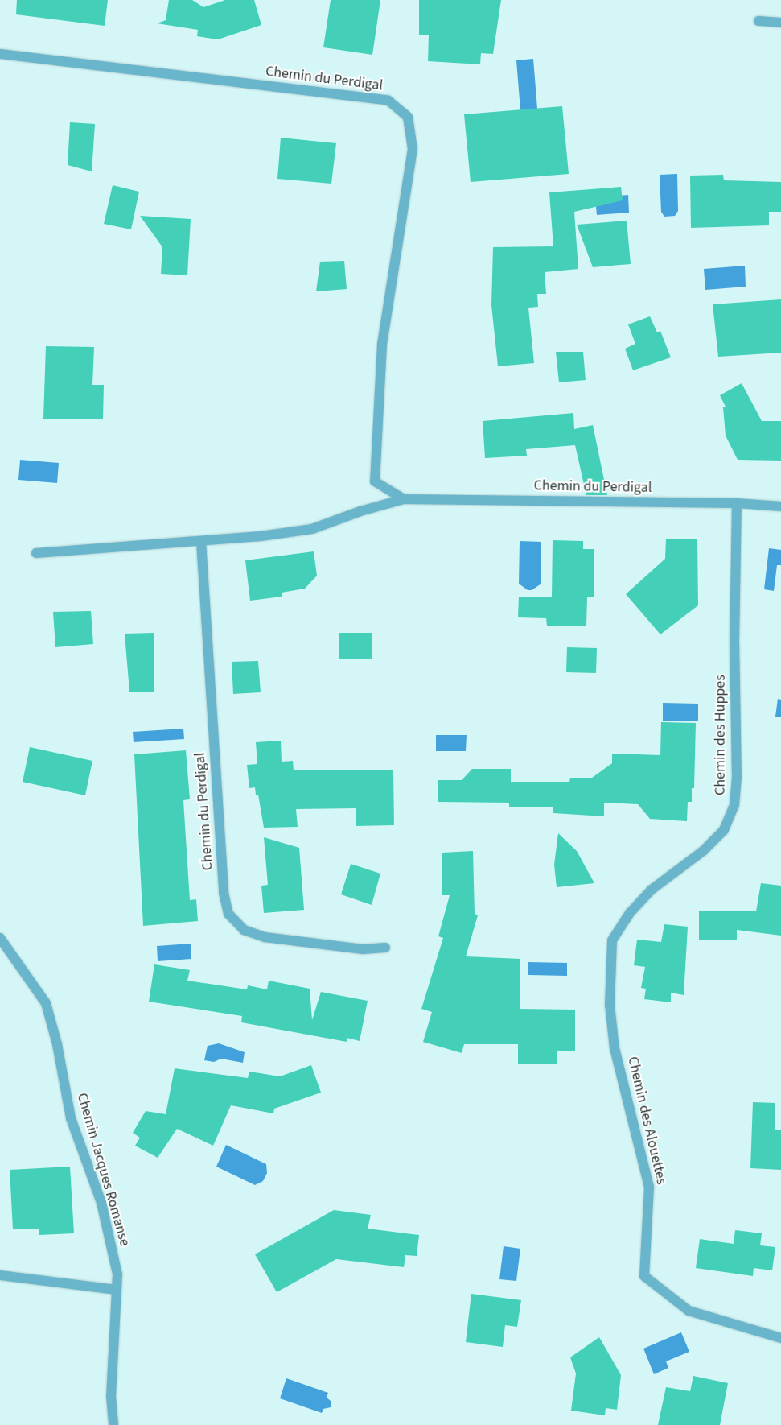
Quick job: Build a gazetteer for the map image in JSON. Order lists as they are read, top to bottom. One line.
{"streets":{"street":["Chemin du Perdigal","Chemin des Huppes","Chemin des Alouettes","Chemin Jacques Romanse"]},"crossings":[["Chemin du Perdigal","Chemin des Huppes"],["Chemin des Huppes","Chemin des Alouettes"]]}
